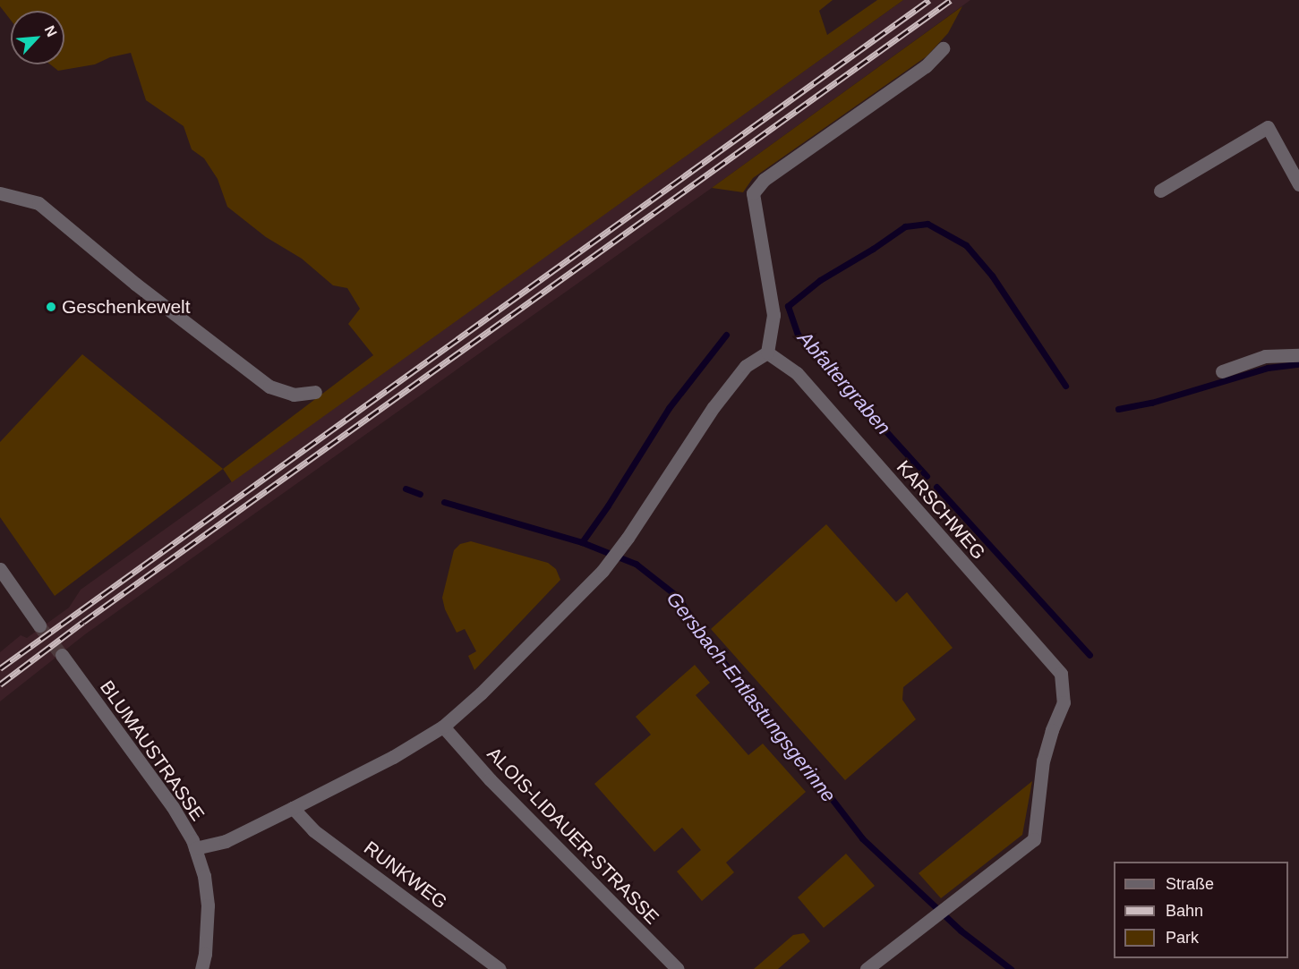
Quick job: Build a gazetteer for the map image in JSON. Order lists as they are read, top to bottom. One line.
{"streets":{"street":["KARSCHWEG","BLUMAUSTRASSE","ALOIS-LIDAUER-STRASSE","RUNKWEG"]},"water":["Abfaltergraben","Gersbach-Entlastungsgerinne"],"places":["Geschenkewelt"],"legend":["Straße","Bahn","Park"],"north":"top right"}
